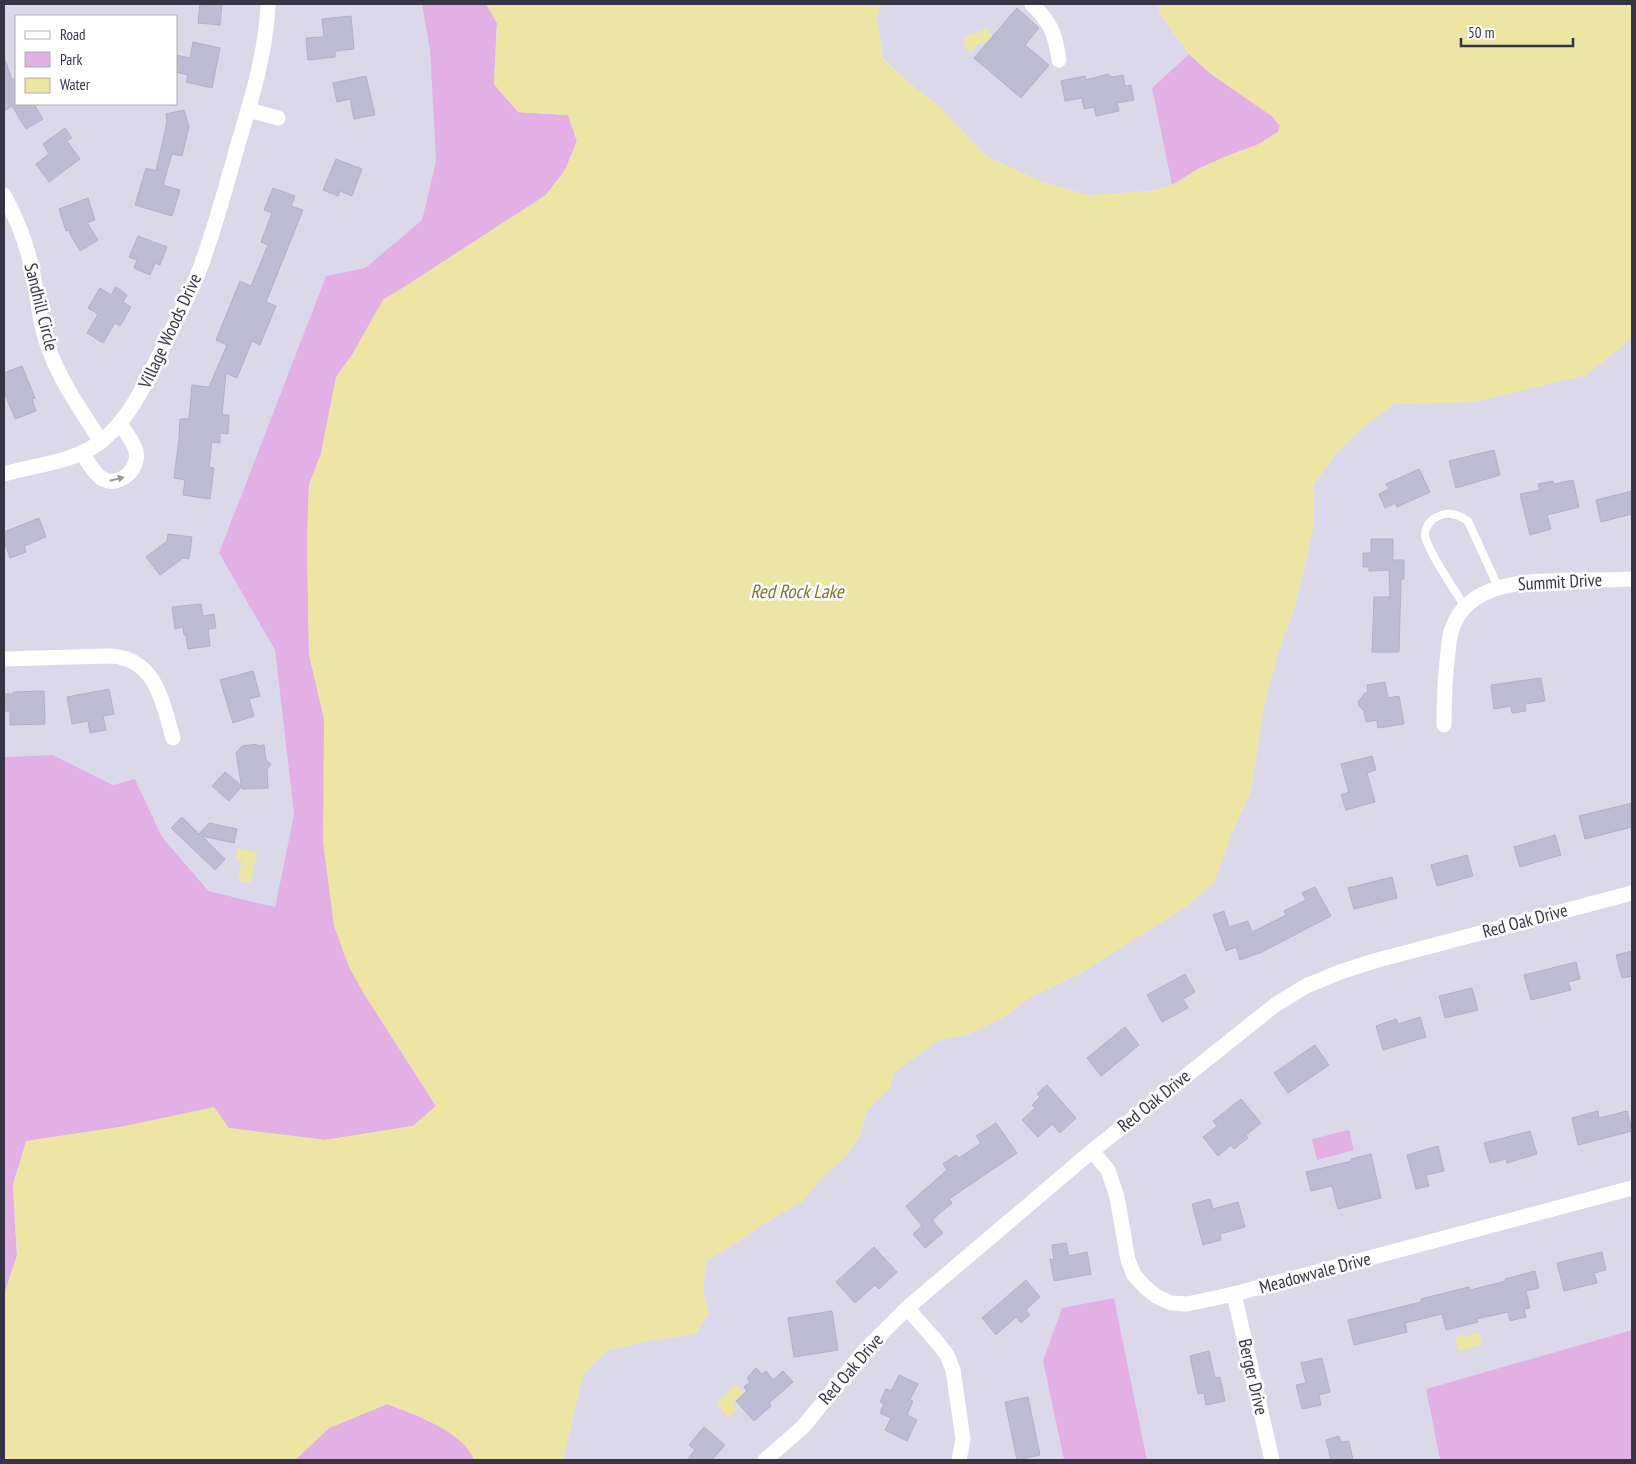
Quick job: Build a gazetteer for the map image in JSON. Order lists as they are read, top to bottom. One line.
{"streets":{"street":["Sandhill Circle","Village Woods Drive","Summit Drive","Red Oak Drive","Meadowvale Drive","Berger Drive"]},"crossings":[["Sandhill Circle","Village Woods Drive"],["Red Oak Drive","Meadowvale Drive"],["Meadowvale Drive","Berger Drive"]],"water":["Red Rock Lake"],"legend":["Road","Park","Water"],"scale_bar":"50 m"}
